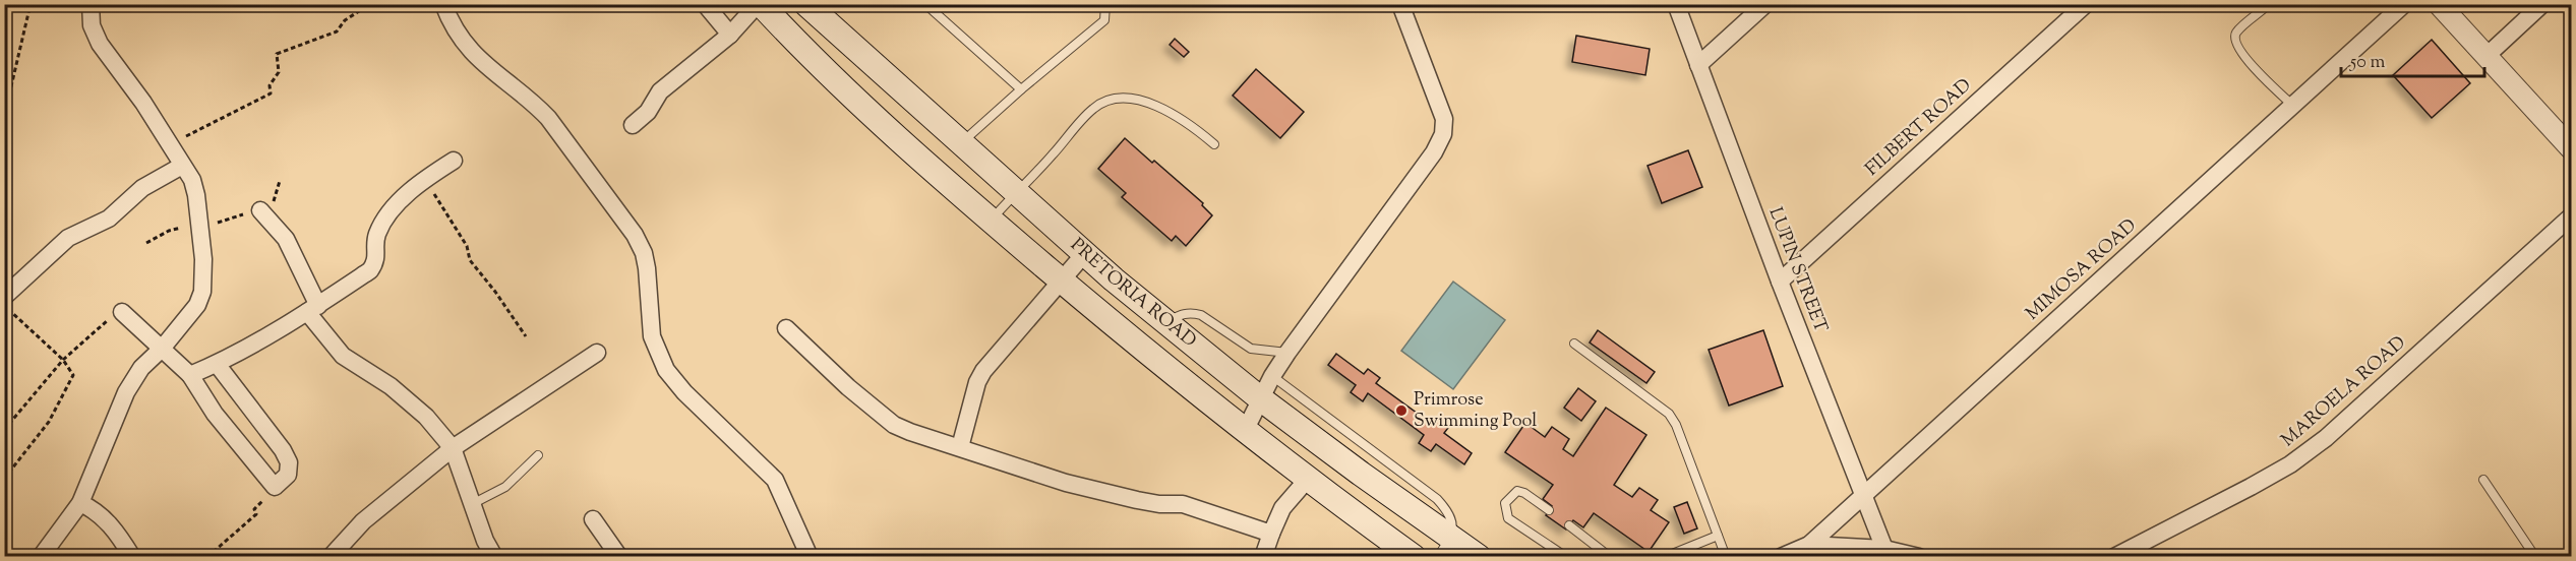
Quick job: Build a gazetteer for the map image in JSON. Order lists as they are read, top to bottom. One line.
{"streets":{"main road":["PRETORIA ROAD"],"street":["FILBERT ROAD","LUPIN STREET","MIMOSA ROAD","MAROELA ROAD"]},"crossings":[["FILBERT ROAD","LUPIN STREET"],["LUPIN STREET","MIMOSA ROAD"]],"places":["Primrose Swimming Pool"],"scale_bar":"50 m"}
